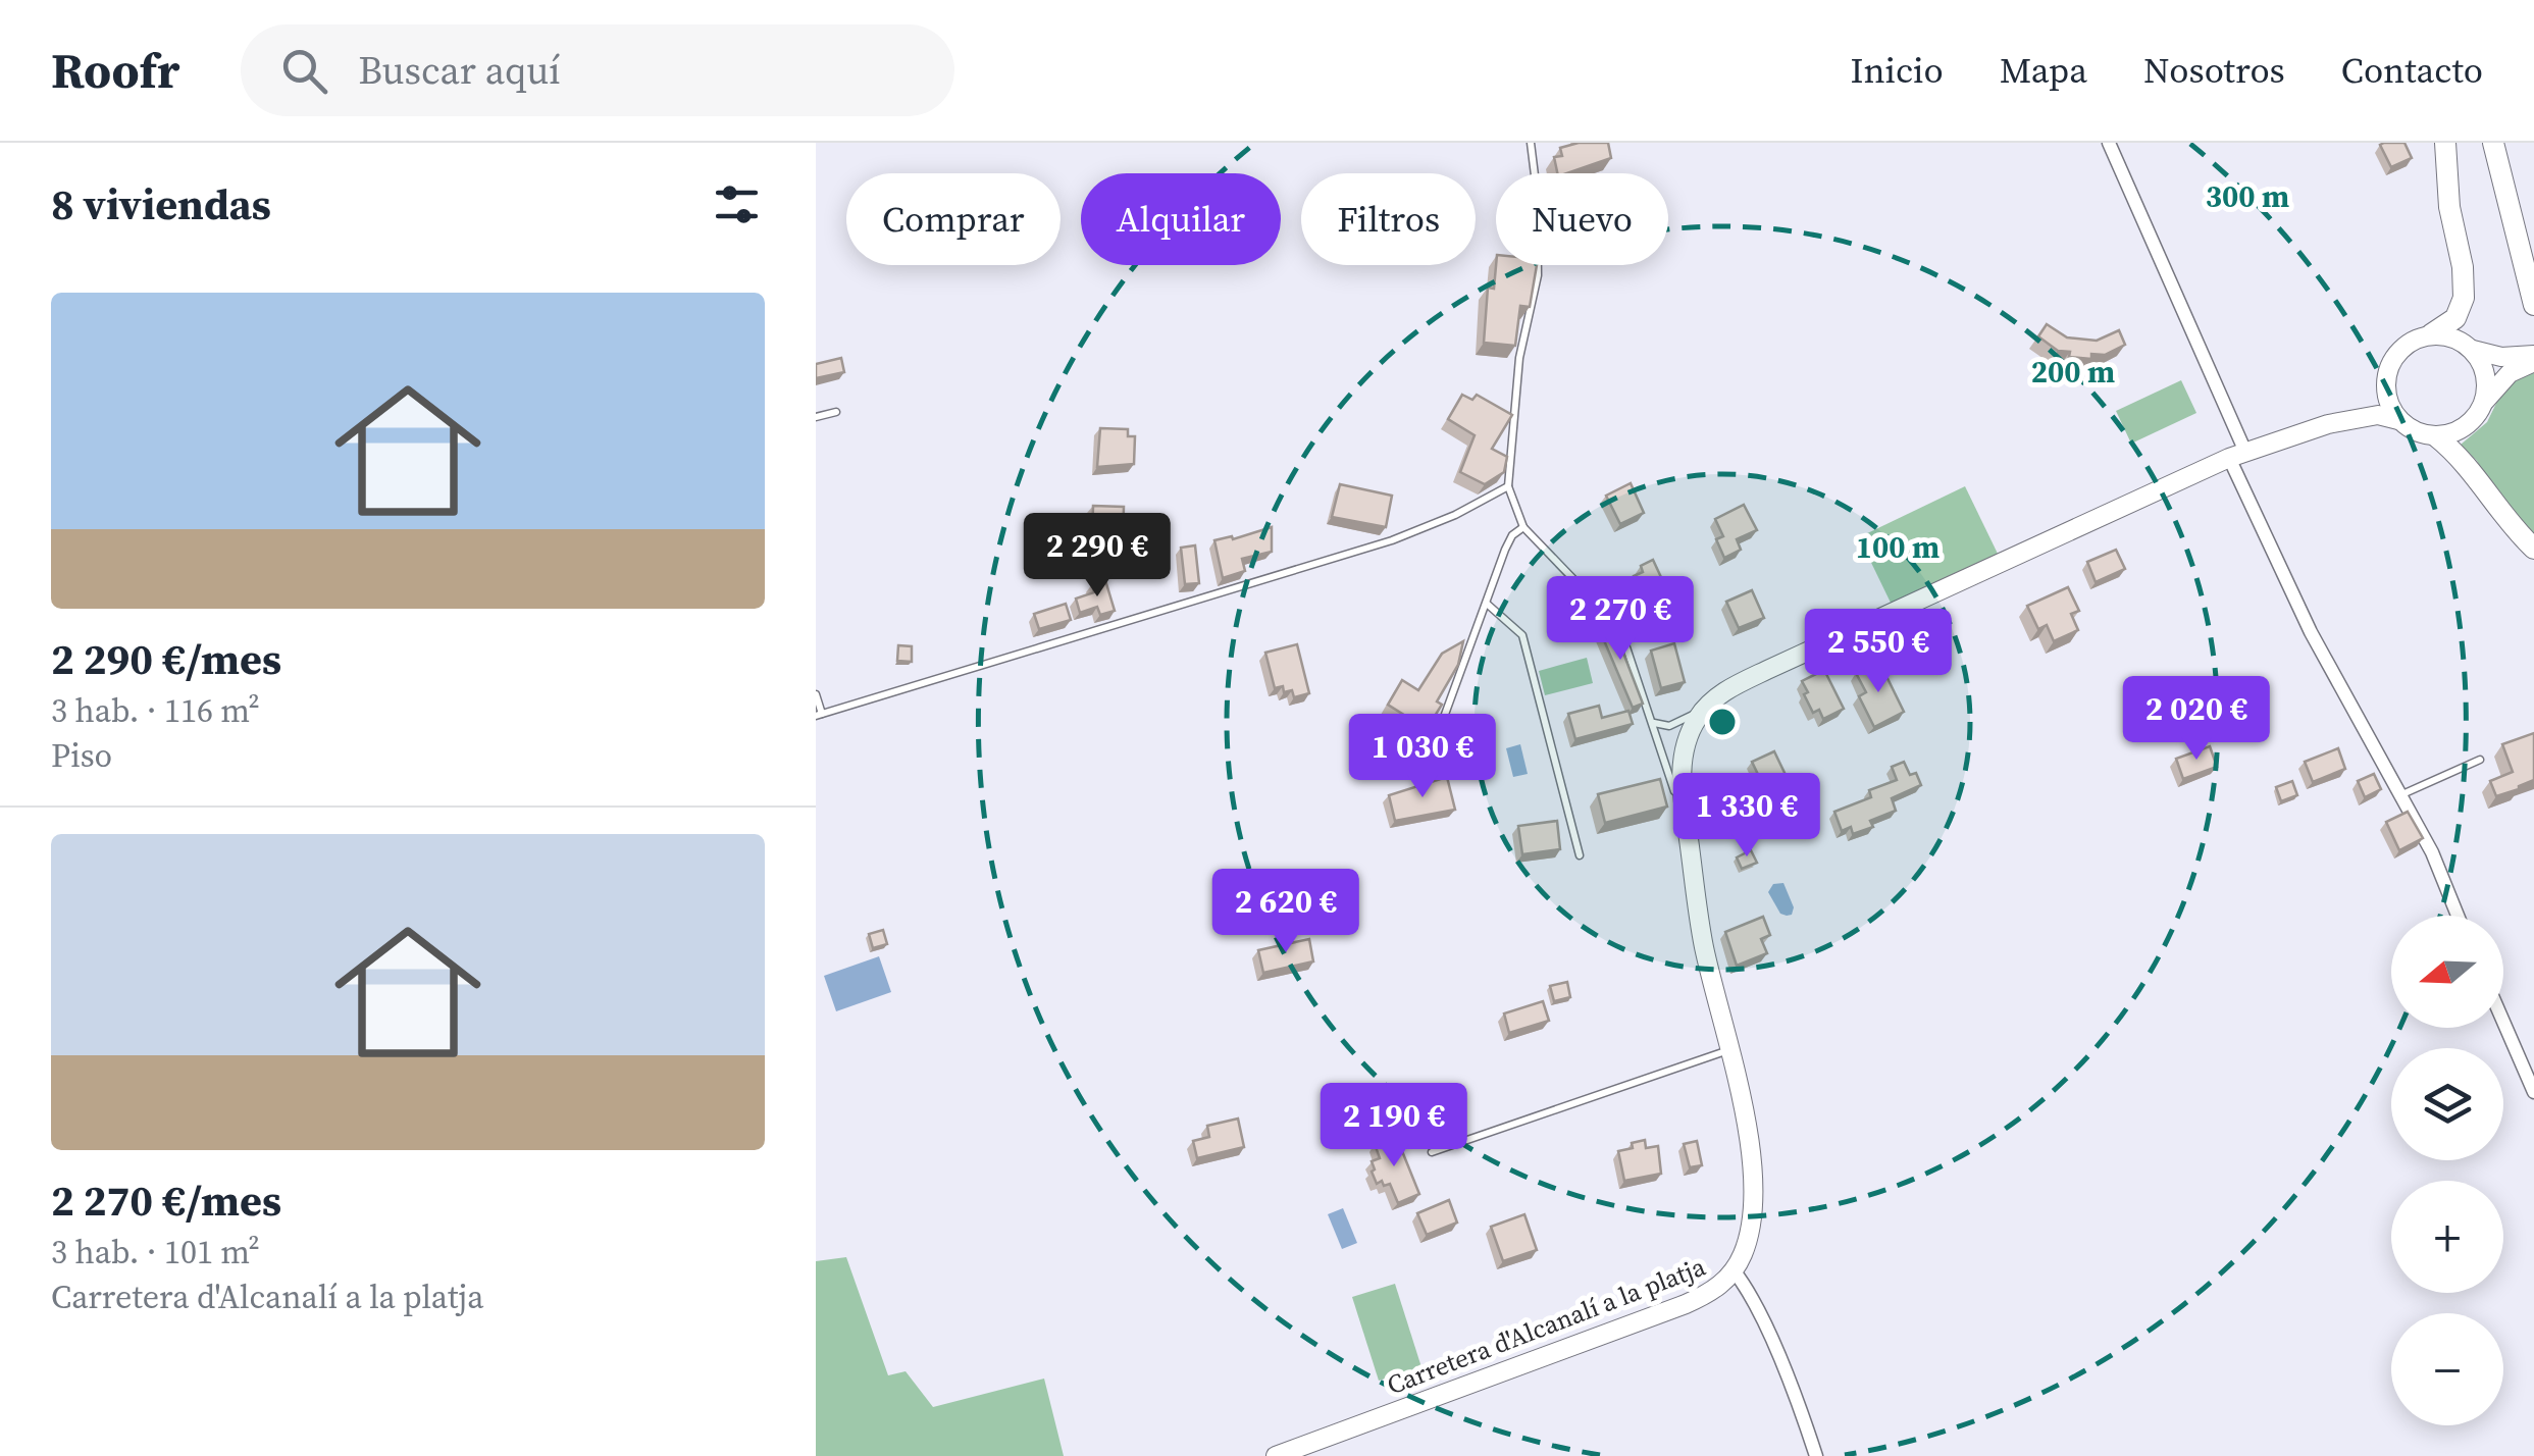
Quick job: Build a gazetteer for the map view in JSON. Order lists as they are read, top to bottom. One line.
{"streets":{"main road":["Carretera d'Alcanalí a la platja"]},"north":"left","page":{"header":"Roofr","search":"Buscar aquí","nav":["Inicio","Mapa","Nosotros","Contacto"],"heading":"8 viviendas","chip":["Comprar","Alquilar","Filtros","Nuevo"],"list":[{"name":"2 290 €/mes","note":"3 hab. · 116 m² · Piso"},{"name":"2 270 €/mes","note":"3 hab. · 101 m² · Carretera d'Alcanalí a la platja"}],"price":["2 290 €","2 270 €","2 550 €","2 020 €","1 030 €","1 330 €","2 620 €","2 190 €"],"map_buttons":["+","−"]},"rings":["300 m","200 m","100 m"]}
